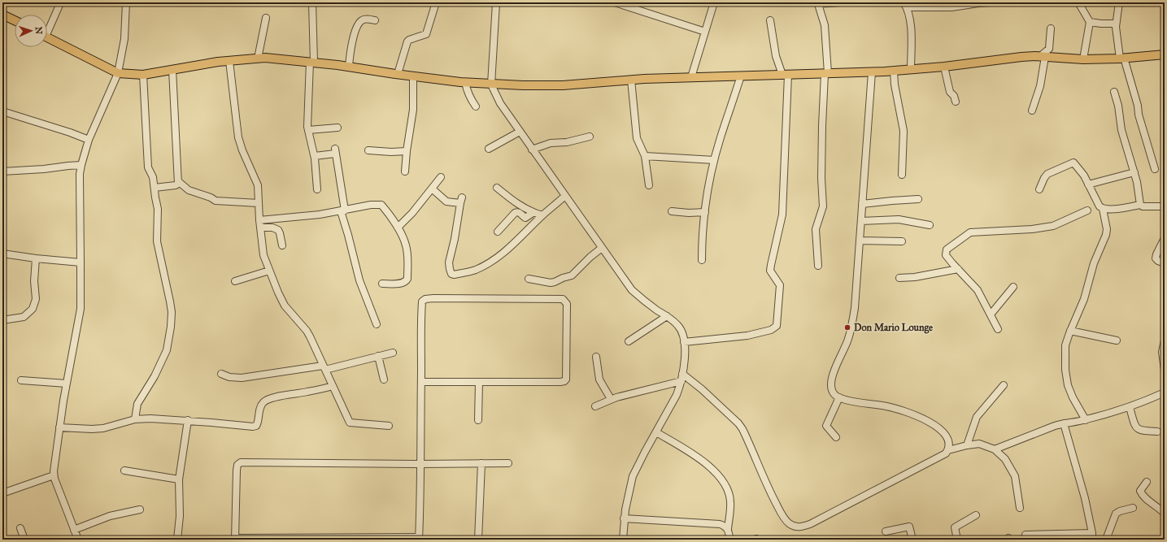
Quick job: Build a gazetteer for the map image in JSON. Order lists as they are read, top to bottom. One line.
{"places":["Don Mario Lounge"],"north":"right"}
